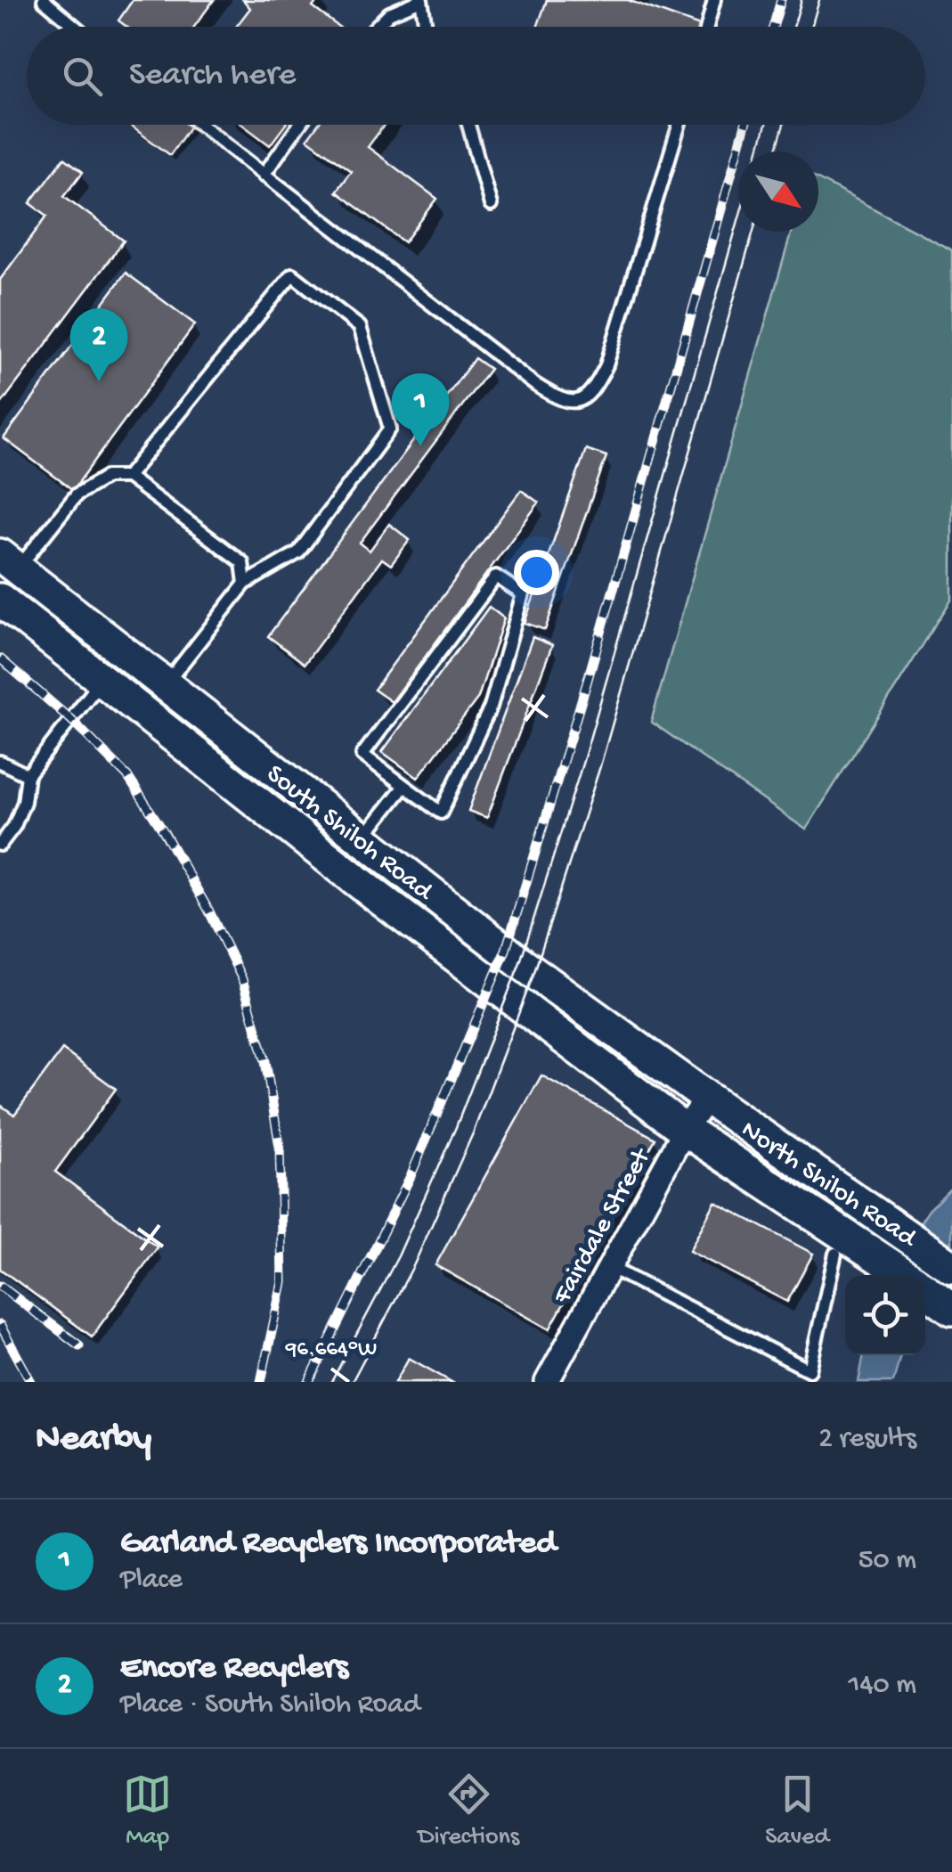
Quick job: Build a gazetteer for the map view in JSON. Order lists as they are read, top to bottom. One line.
{"streets":{"main road":["South Shiloh Road","North Shiloh Road"],"street":["Fairdale Street"]},"crossings":[["South Shiloh Road","North Shiloh Road"],["South Shiloh Road","Fairdale Street"],["North Shiloh Road","Fairdale Street"]],"north":"bottom right","page":{"search":"Search here","pins":["2","1"],"heading":["Nearby","2 results"],"list":[{"mark":"1","name":"Garland Recyclers Incorporated","note":"Place","value":"50 m"},{"mark":"2","name":"Encore Recyclers","note":"Place · South Shiloh Road","value":"140 m"}],"nav":["Map","Directions","Saved"]},"coordinates":["96.664°W"]}
